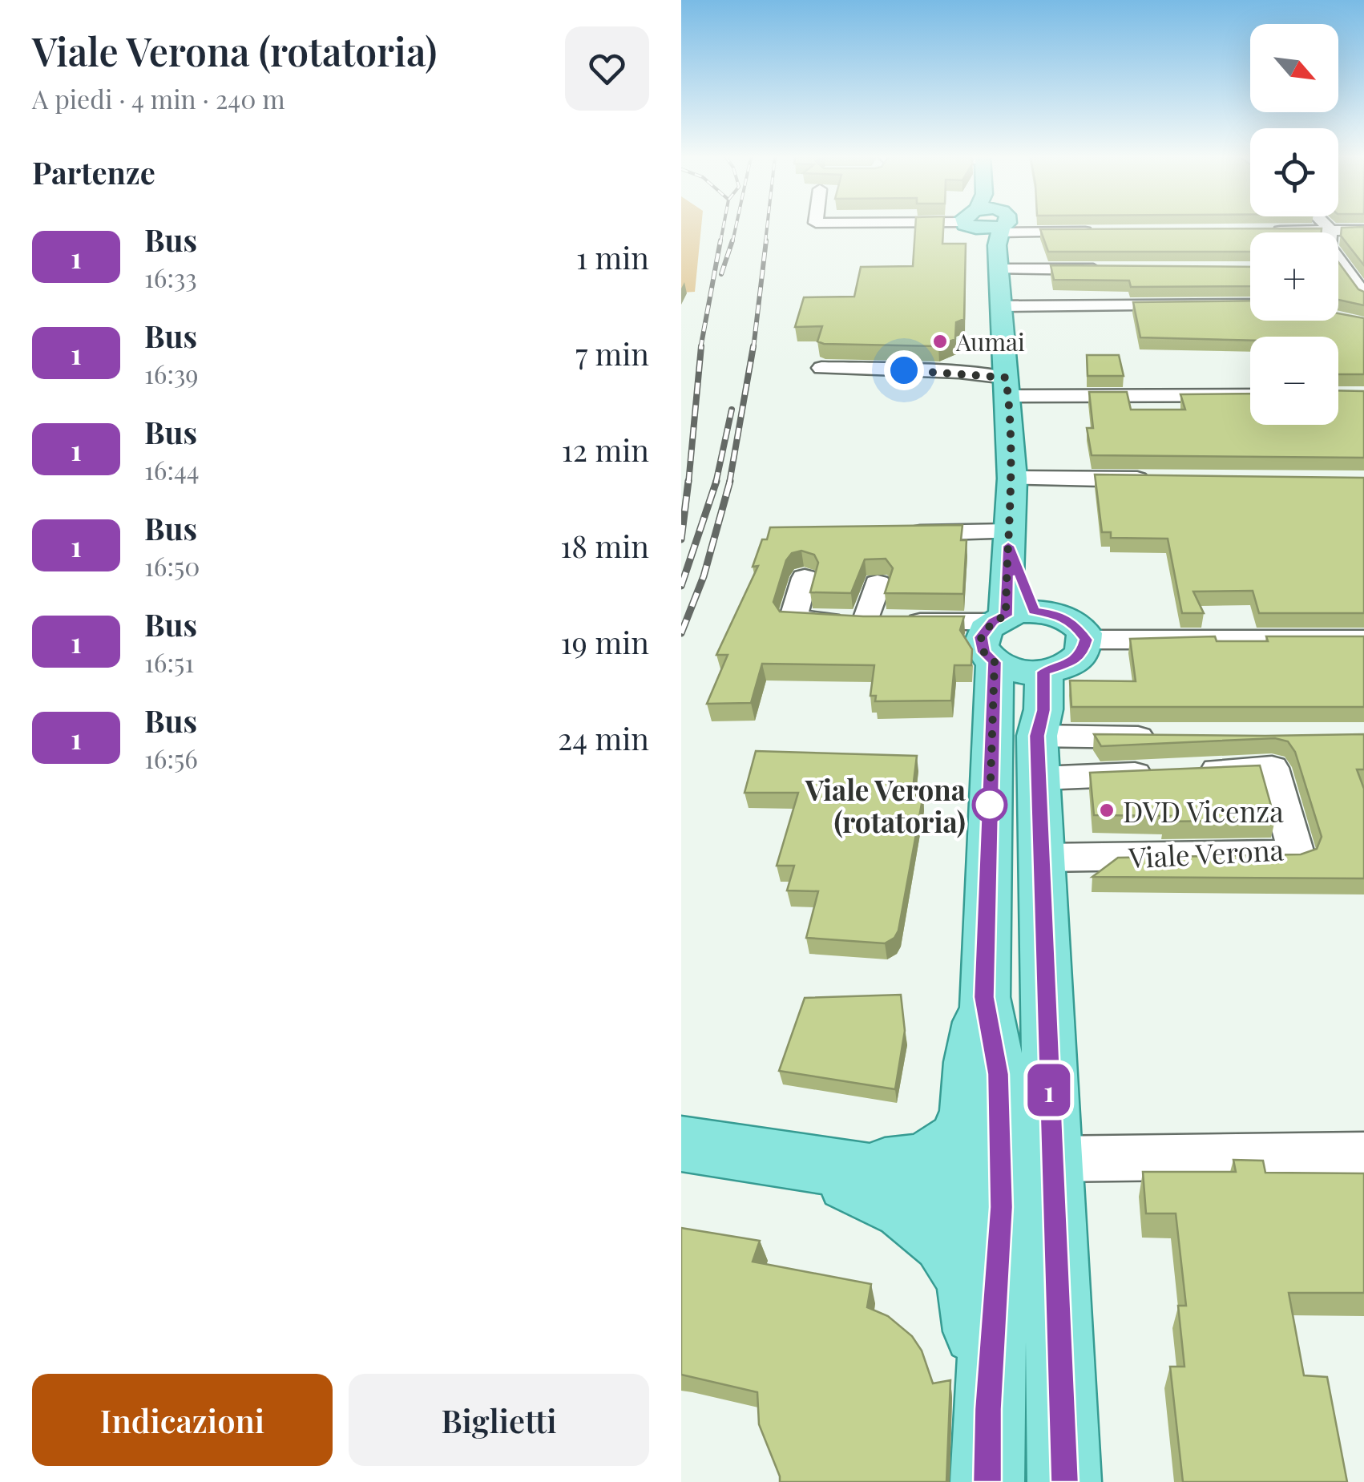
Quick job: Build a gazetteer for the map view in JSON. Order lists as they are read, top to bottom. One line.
{"streets":{"street":["Viale Verona"]},"places":["Aumai","Viale Verona (rotatoria)","DVD Vicenza"],"lines":["bus line 1"],"north":"bottom right","page":{"heading":[["Viale Verona (rotatoria)","A piedi · 4 min · 240 m"],"Partenze"],"on_map":"1","map_buttons":["+","−"],"list":[{"mark":"1","name":"Bus","note":"16:33","value":"1 min"},{"mark":"1","name":"Bus","note":"16:39","value":"7 min"},{"mark":"1","name":"Bus","note":"16:44","value":"12 min"},{"mark":"1","name":"Bus","note":"16:50","value":"18 min"},{"mark":"1","name":"Bus","note":"16:51","value":"19 min"},{"mark":"1","name":"Bus","note":"16:56","value":"24 min"}],"buttons":["Indicazioni","Biglietti"]}}
